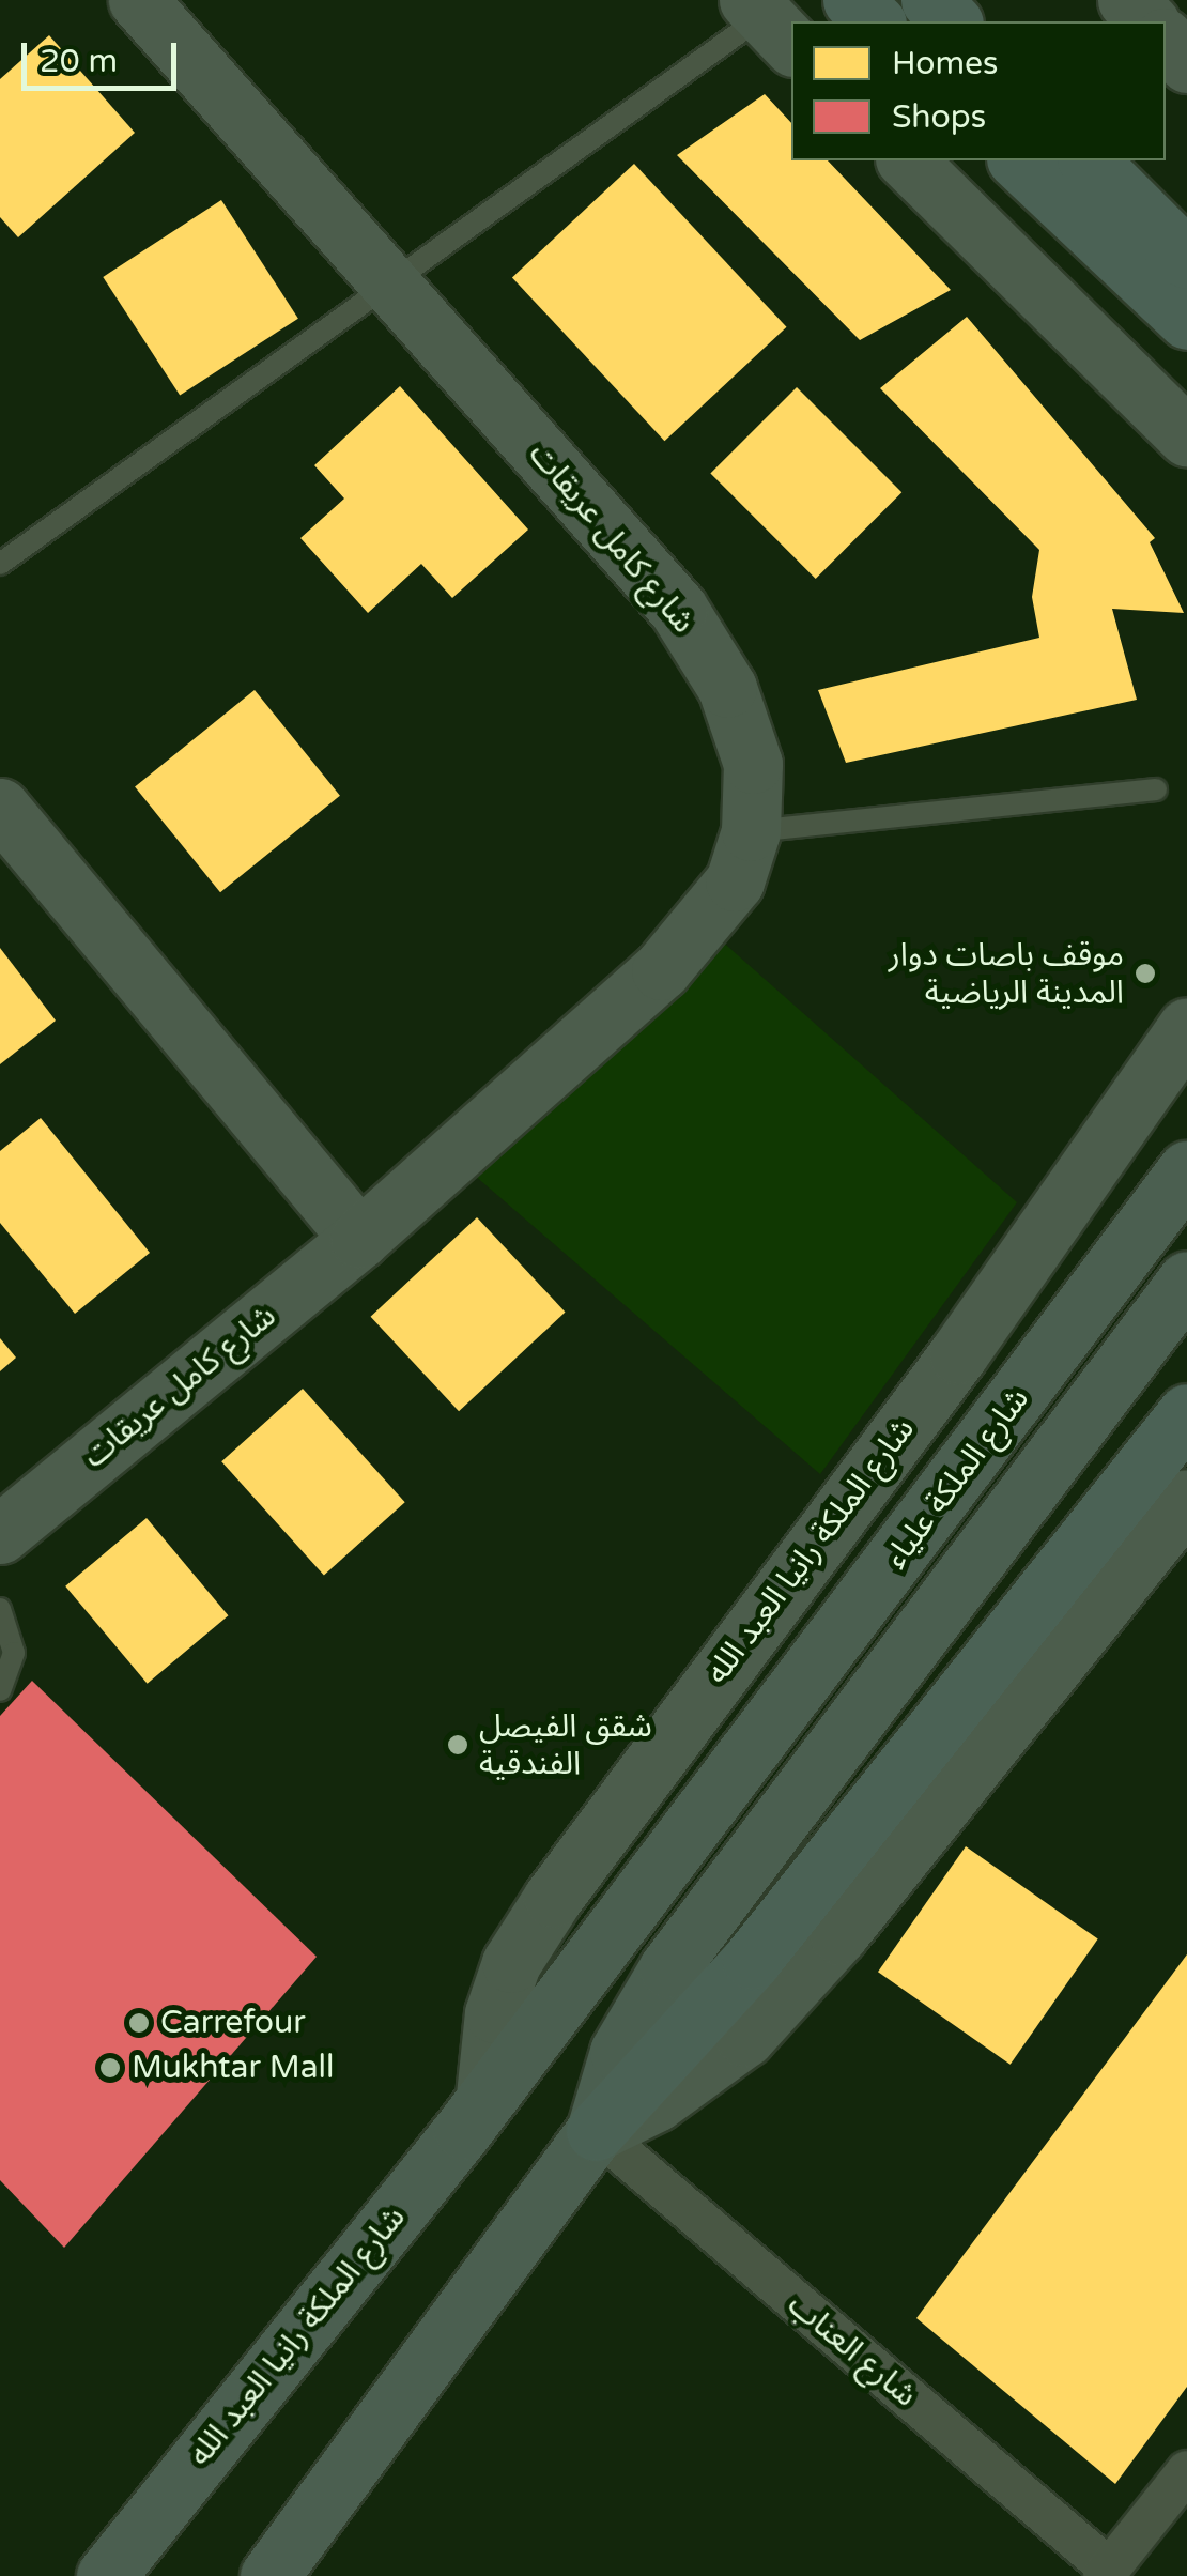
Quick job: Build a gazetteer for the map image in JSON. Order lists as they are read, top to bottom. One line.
{"streets":{"main road":["شارع كامل عريقات","شارع الملكة علياء","شارع الملكة رانيا العبد الله"],"street":["شارع العناب"]},"crossings":[["شارع الملكة علياء","شارع الملكة رانيا العبد الله"],["شارع الملكة علياء","شارع العناب"]],"places":["موقف باصات دوار المدينة الرياضية","شقق الفيصل الفندقية","Carrefour","Mukhtar Mall"],"legend":["Homes","Shops"],"scale_bar":"20 m"}
